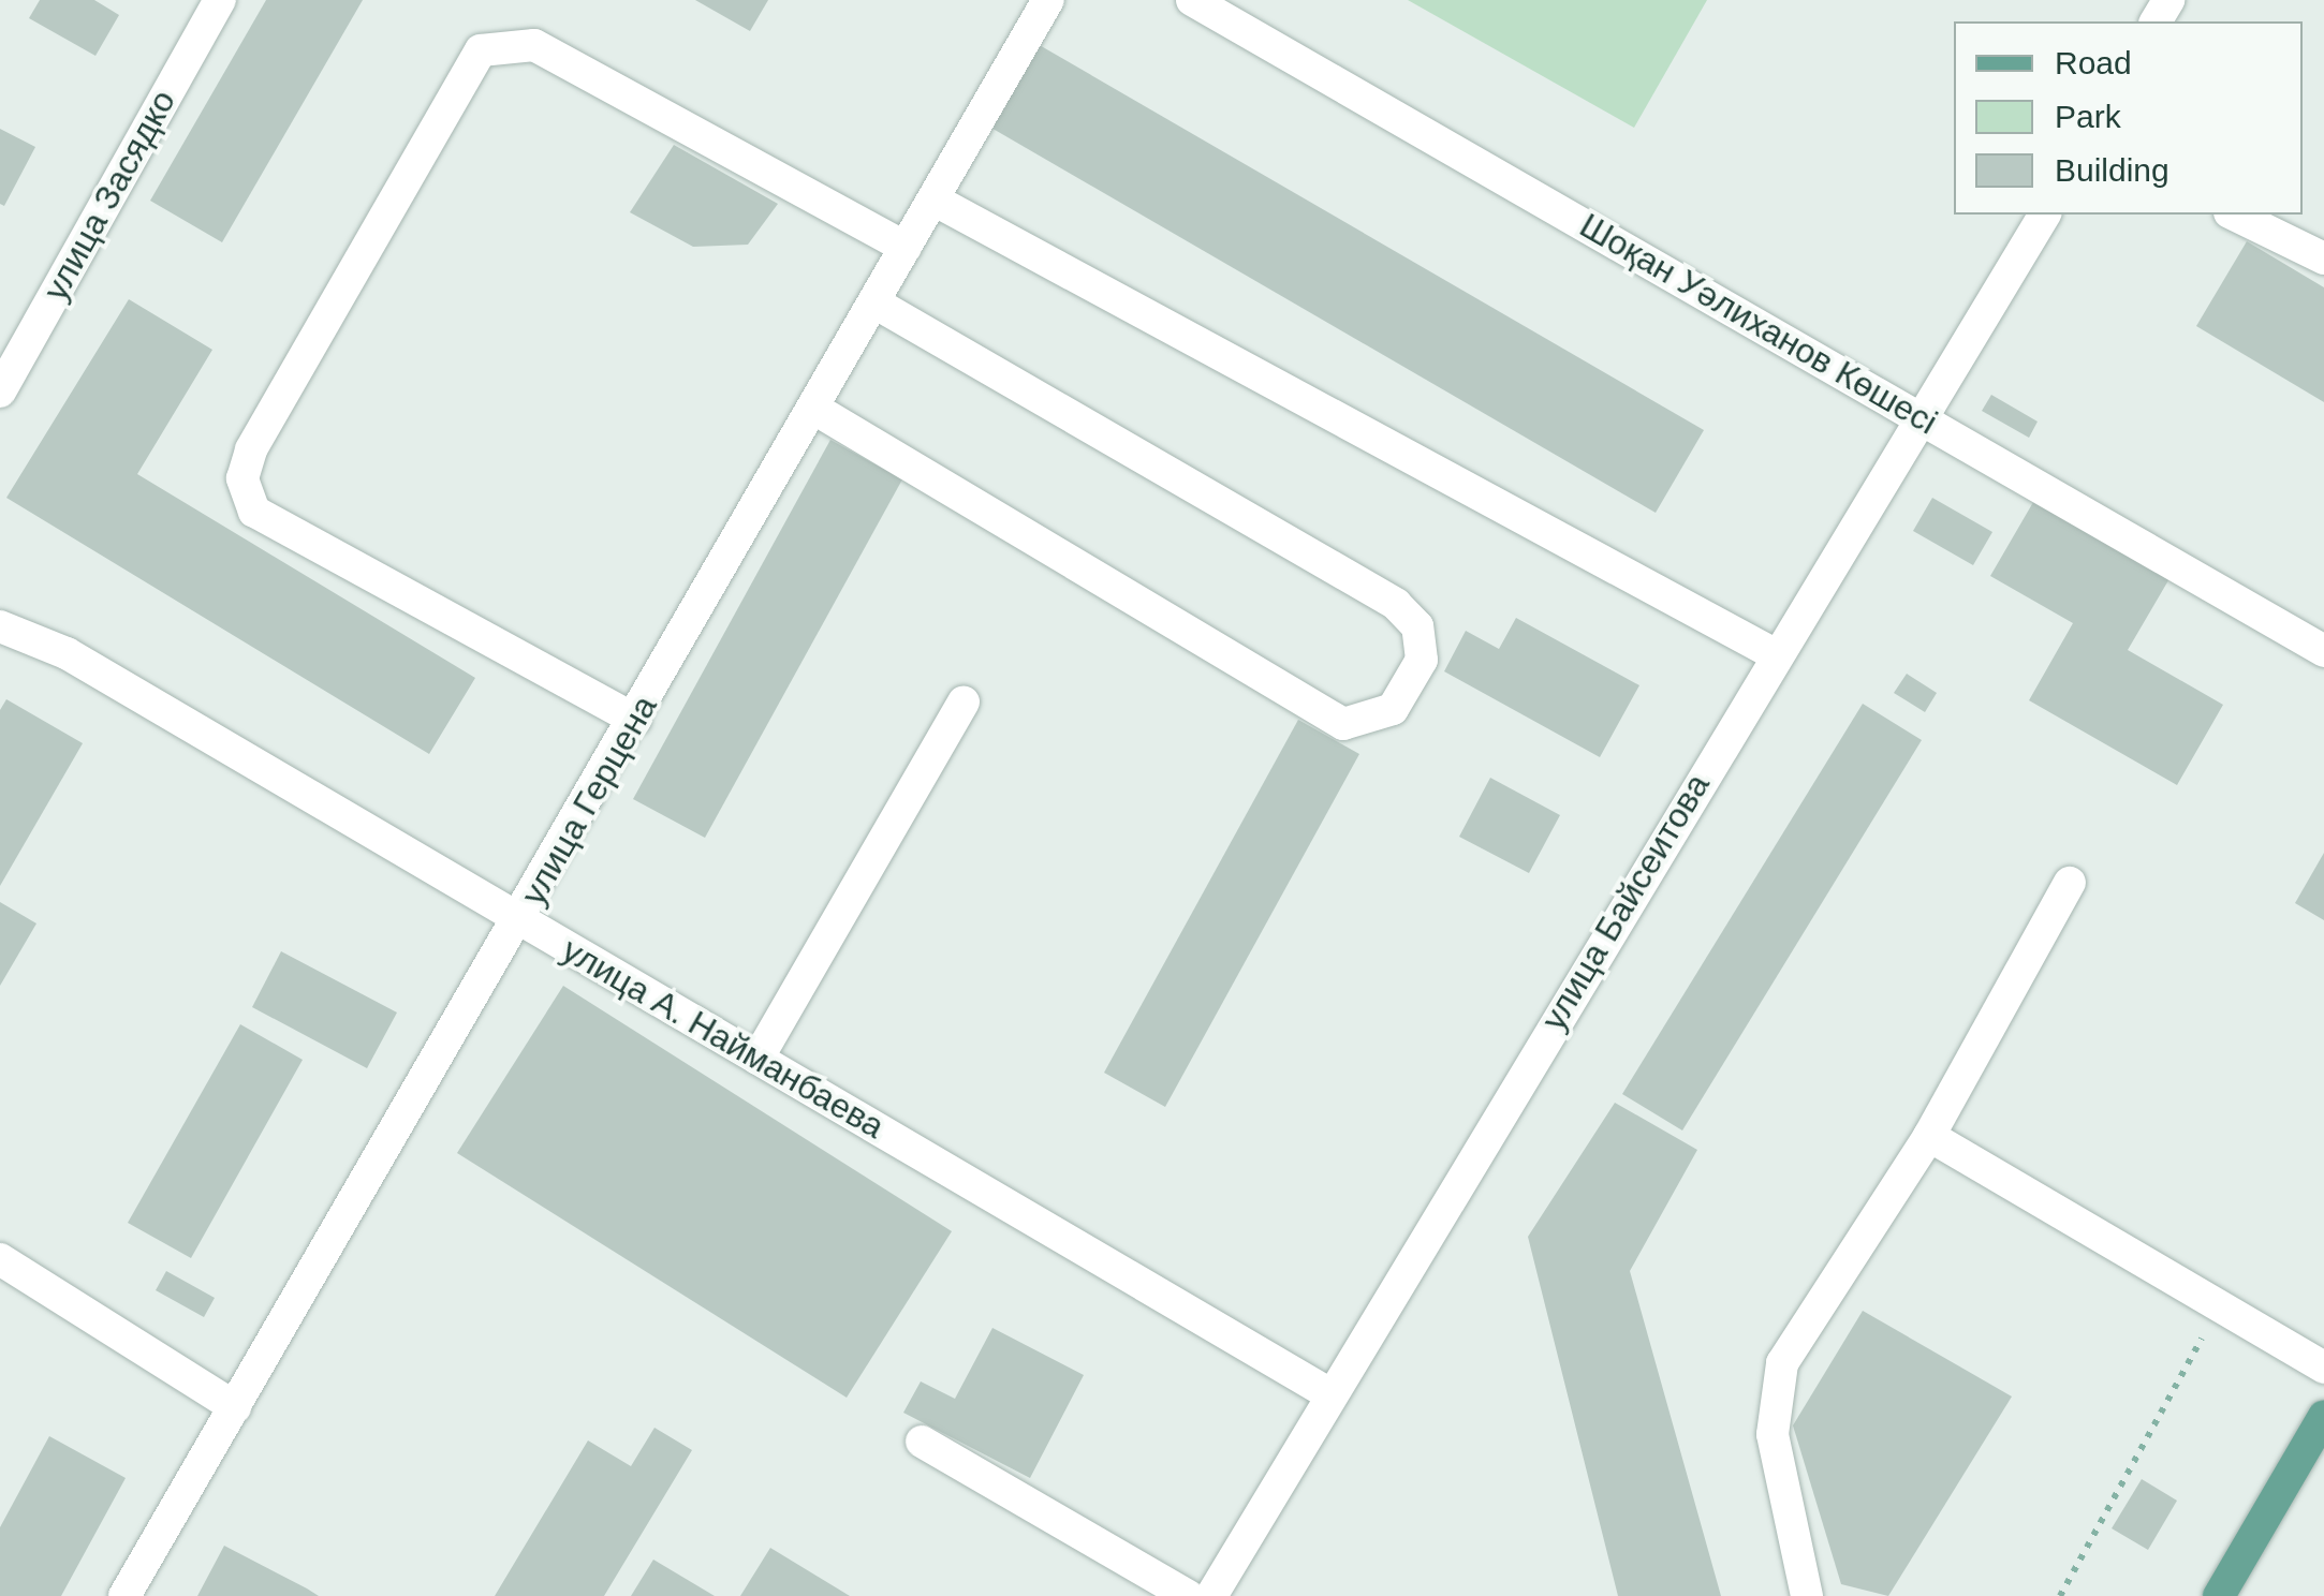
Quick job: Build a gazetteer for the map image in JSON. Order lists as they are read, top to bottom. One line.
{"streets":{"street":["улица Засядко","Шоқан Уәлиханов Көшесі","улица Герцена","улица Байсеитова","улица А. Найманбаева"]},"crossings":[["Шоқан Уәлиханов Көшесі","улица Байсеитова"],["улица Герцена","улица А. Найманбаева"],["улица Байсеитова","улица А. Найманбаева"]],"legend":["Road","Park","Building"]}
